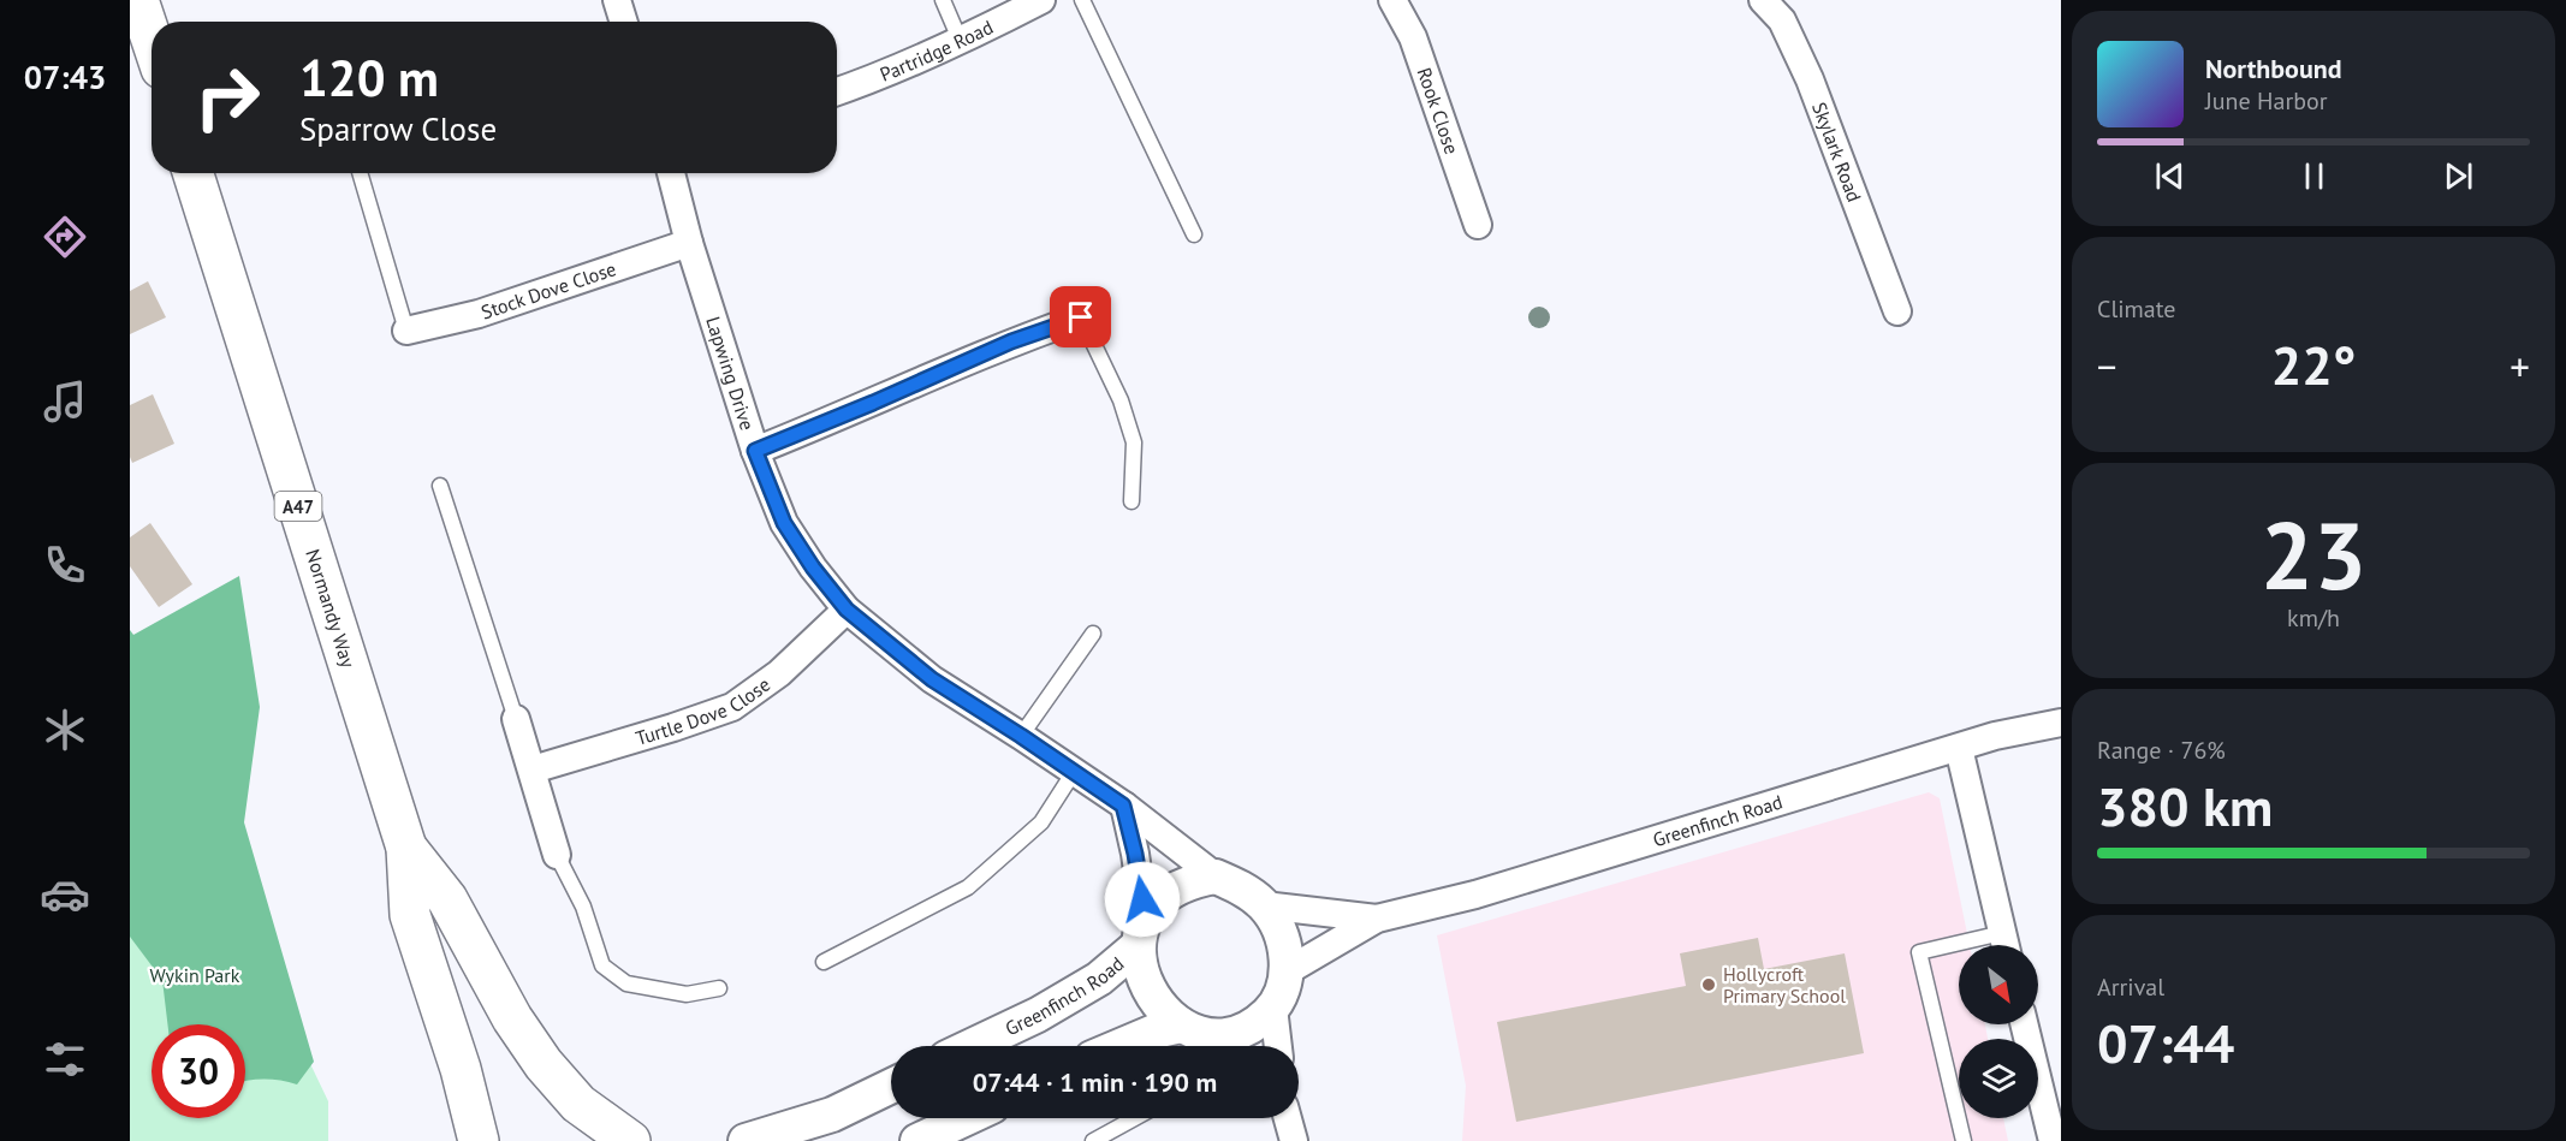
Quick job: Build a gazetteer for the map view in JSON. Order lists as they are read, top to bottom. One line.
{"streets":{"main road":["A47","Normandy Way"],"street":["Partridge Road","Rook Close","Skylark Road","Stock Dove Close","Lapwing Drive","Turtle Dove Close","Greenfinch Road"]},"crossings":[["Stock Dove Close","Lapwing Drive"],["Lapwing Drive","Turtle Dove Close"],["Lapwing Drive","Greenfinch Road"]],"parks":["Wykin Park"],"places":["Hollycroft Primary School"],"north":"bottom right","page":{"tabs":"07:43","turn":["120 m","Sparrow Close"],"song":["Northbound","June Harbor"],"tile":["Climate",["23","km/h"],["Range · 76%","380 km"],["Arrival","07:44"]],"heat":["−","22°","+"],"limit":"30","trip":"07:44 · 1 min · 190 m"}}
